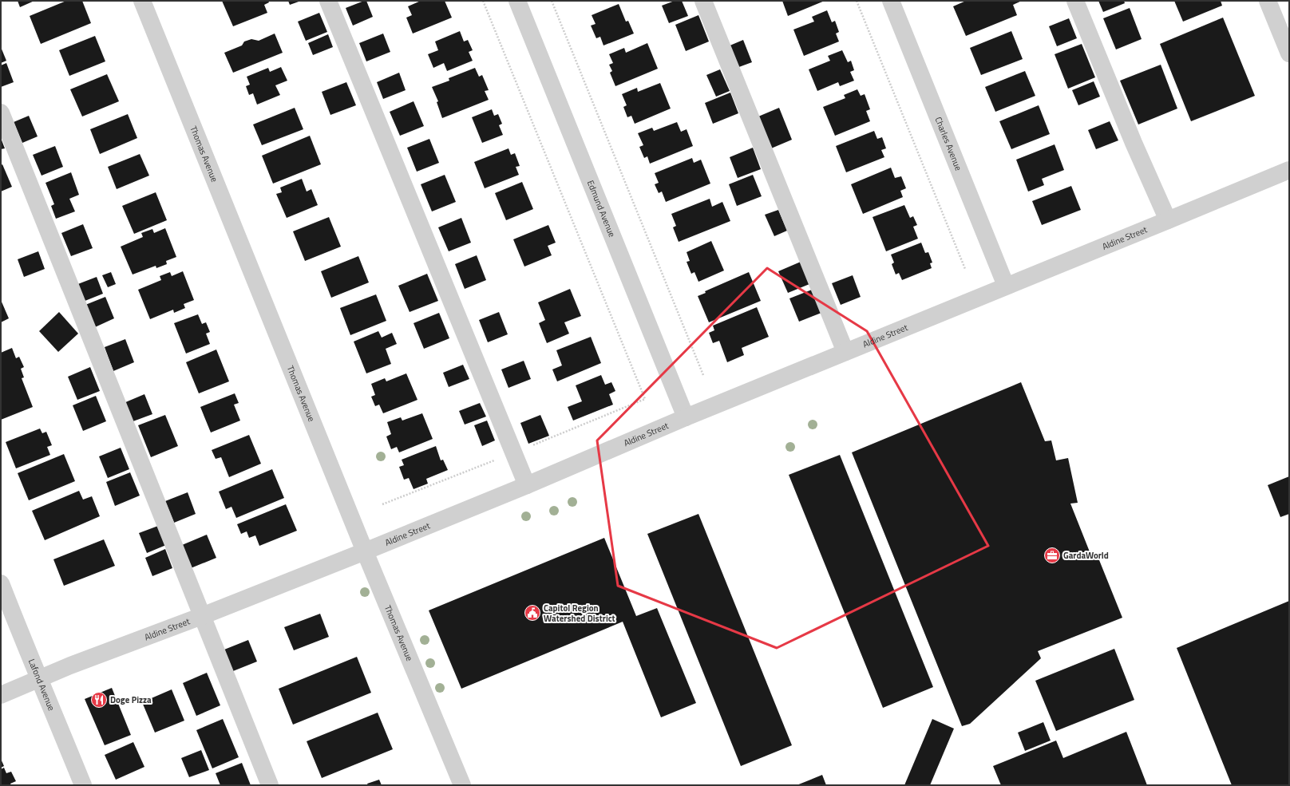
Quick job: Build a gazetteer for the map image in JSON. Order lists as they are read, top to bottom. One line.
{"streets":{"street":["Charles Avenue","Thomas Avenue","Edmund Avenue","Aldine Street","Lafond Avenue"]},"crossings":[["Charles Avenue","Aldine Street"],["Thomas Avenue","Aldine Street"],["Edmund Avenue","Aldine Street"],["Aldine Street","Lafond Avenue"]],"places":{"office":["GardaWorld"],"public building":["Capitol Region Watershed District"],"restaurant":["Doge Pizza"]}}
